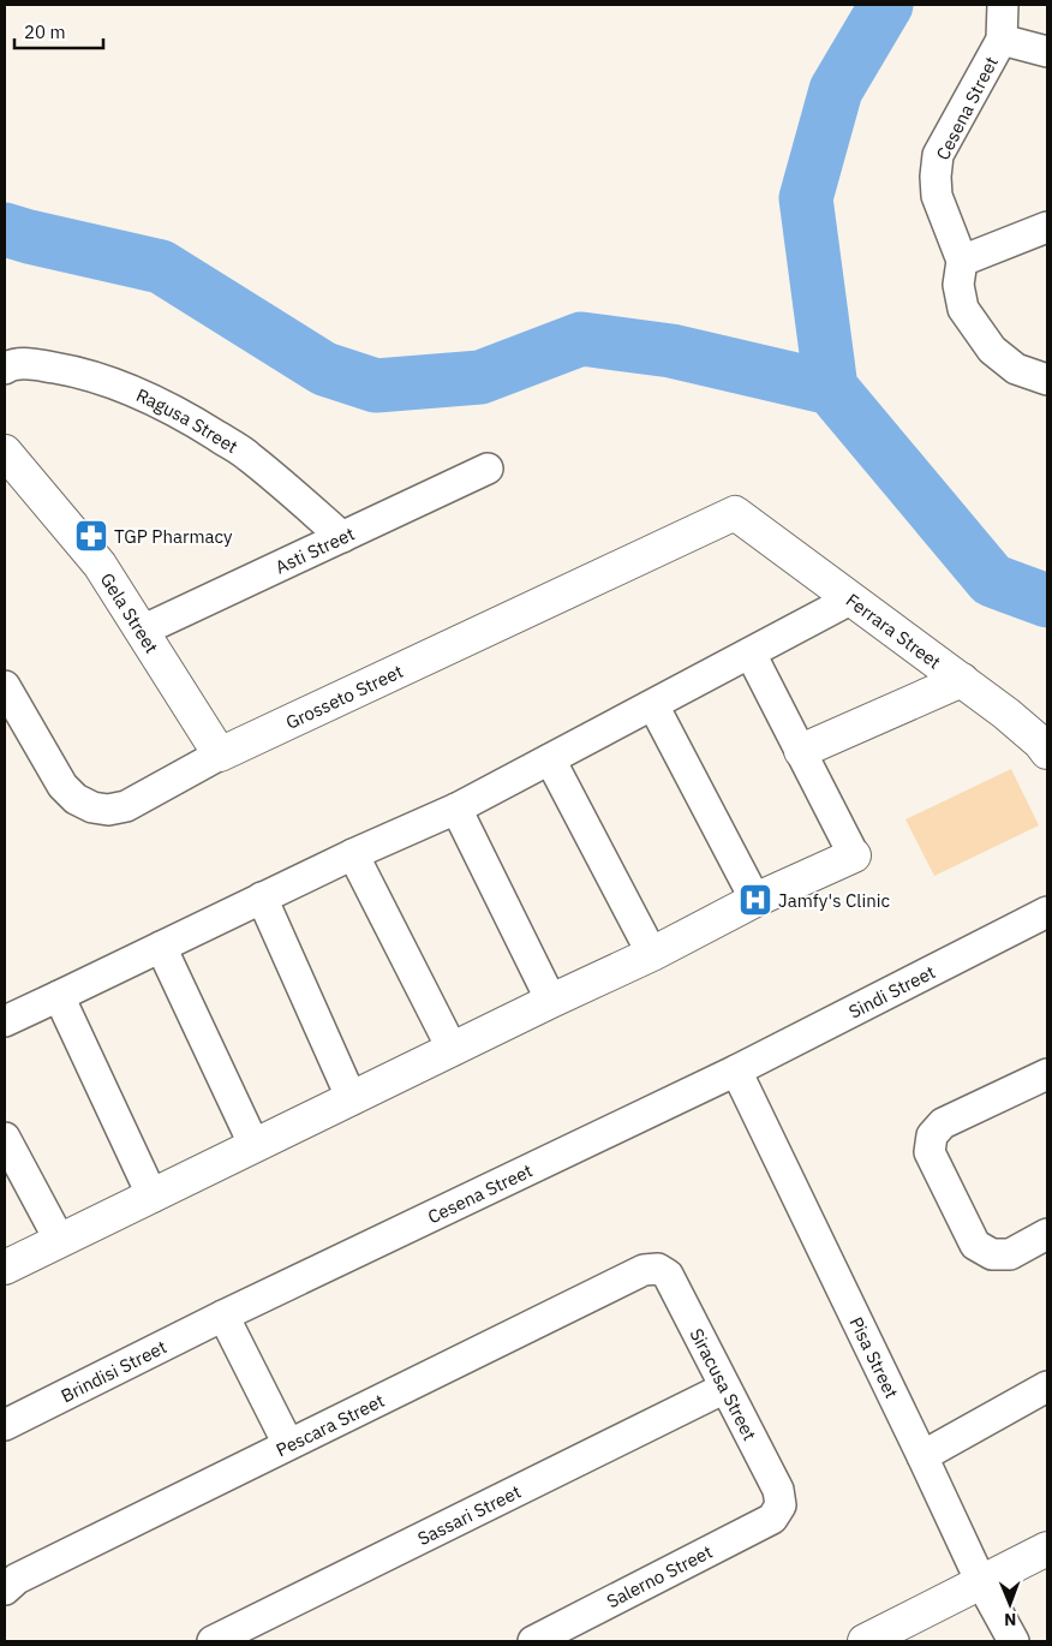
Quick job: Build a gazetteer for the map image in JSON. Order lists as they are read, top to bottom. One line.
{"streets":{"street":["Cesena Street","Ragusa Street","Asti Street","Gela Street","Ferrara Street","Grosseto Street","Sindi Street","Pisa Street","Brindisi Street","Siracusa Street","Pescara Street","Sassari Street","Salerno Street"]},"crossings":[["Cesena Street","Sindi Street"],["Cesena Street","Pisa Street"],["Cesena Street","Brindisi Street"],["Ragusa Street","Asti Street"],["Asti Street","Gela Street"],["Gela Street","Grosseto Street"],["Ferrara Street","Grosseto Street"],["Sindi Street","Pisa Street"],["Siracusa Street","Pescara Street"],["Siracusa Street","Sassari Street"],["Siracusa Street","Salerno Street"]],"places":{"pharmacy":["TGP Pharmacy"],"hospital":["Jamfy's Clinic"]},"scale_bar":"20 m","north":"bottom"}
